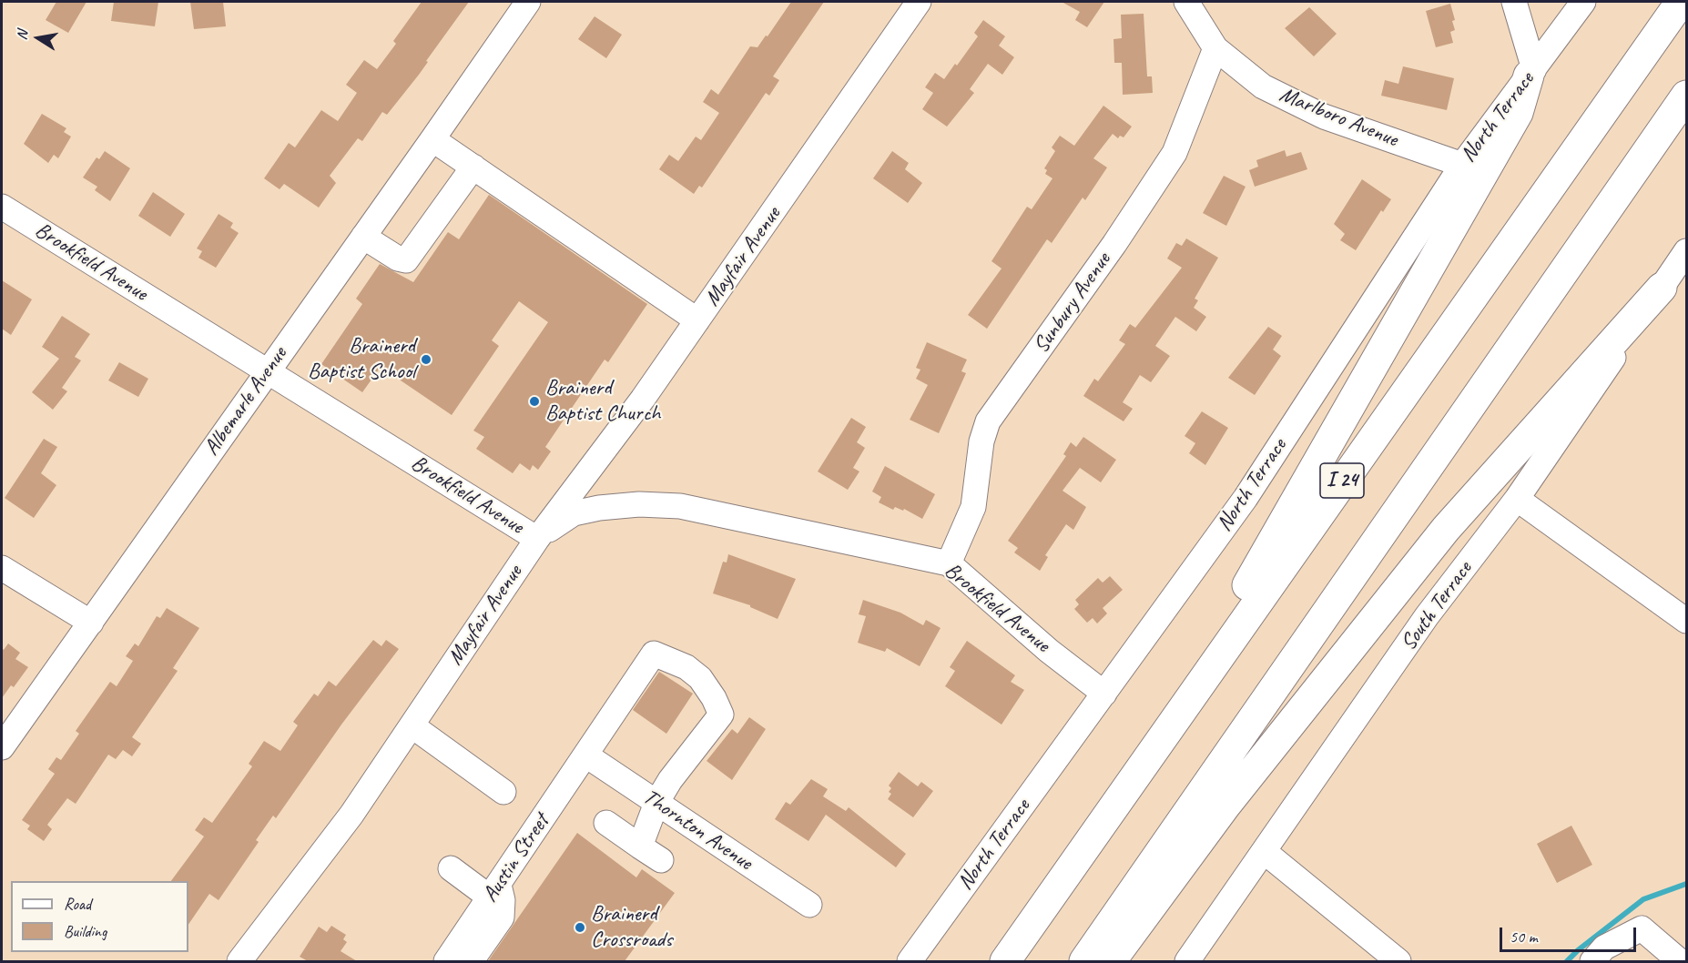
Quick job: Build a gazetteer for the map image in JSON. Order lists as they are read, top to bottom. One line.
{"streets":{"highway":["I 24"],"street":["Marlboro Avenue","North Terrace","Mayfair Avenue","Brookfield Avenue","Sunbury Avenue","Albemarle Avenue","South Terrace","Thornton Avenue","Austin Street"]},"crossings":[["Marlboro Avenue","North Terrace"],["Marlboro Avenue","Sunbury Avenue"],["North Terrace","Brookfield Avenue"],["Mayfair Avenue","Brookfield Avenue"],["Brookfield Avenue","Sunbury Avenue"],["Brookfield Avenue","Albemarle Avenue"],["Thornton Avenue","Austin Street"]],"places":["Brainerd Baptist School","Brainerd Baptist Church","Brainerd Crossroads"],"legend":["Road","Building"],"scale_bar":"50 m","north":"left"}
